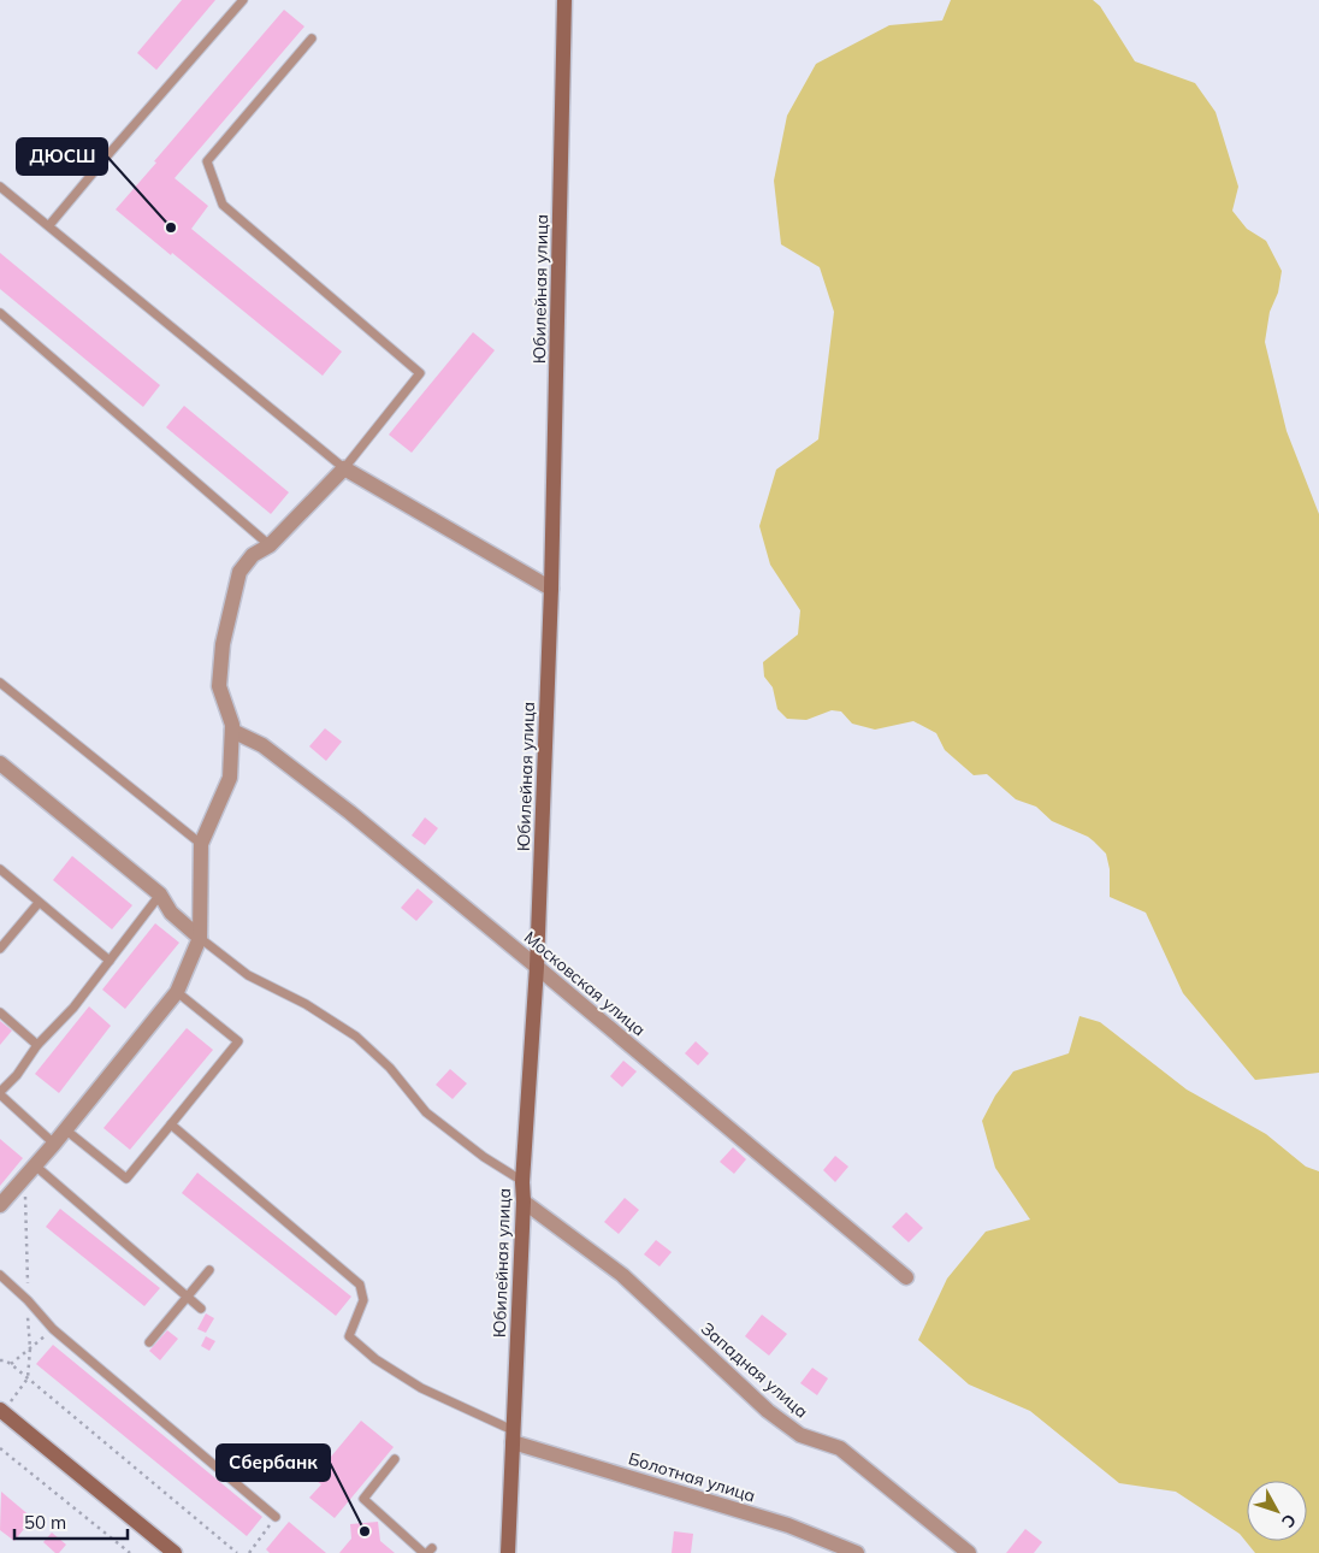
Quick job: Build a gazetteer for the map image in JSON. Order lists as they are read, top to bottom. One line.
{"streets":{"main road":["Юбилейная улица"],"street":["Московская улица","Западная улица","Болотная улица"]},"crossings":[["Юбилейная улица","Московская улица"],["Юбилейная улица","Западная улица"],["Юбилейная улица","Болотная улица"]],"places":["ДЮСШ","Сбербанк"],"scale_bar":"50 m","north":"bottom right"}
